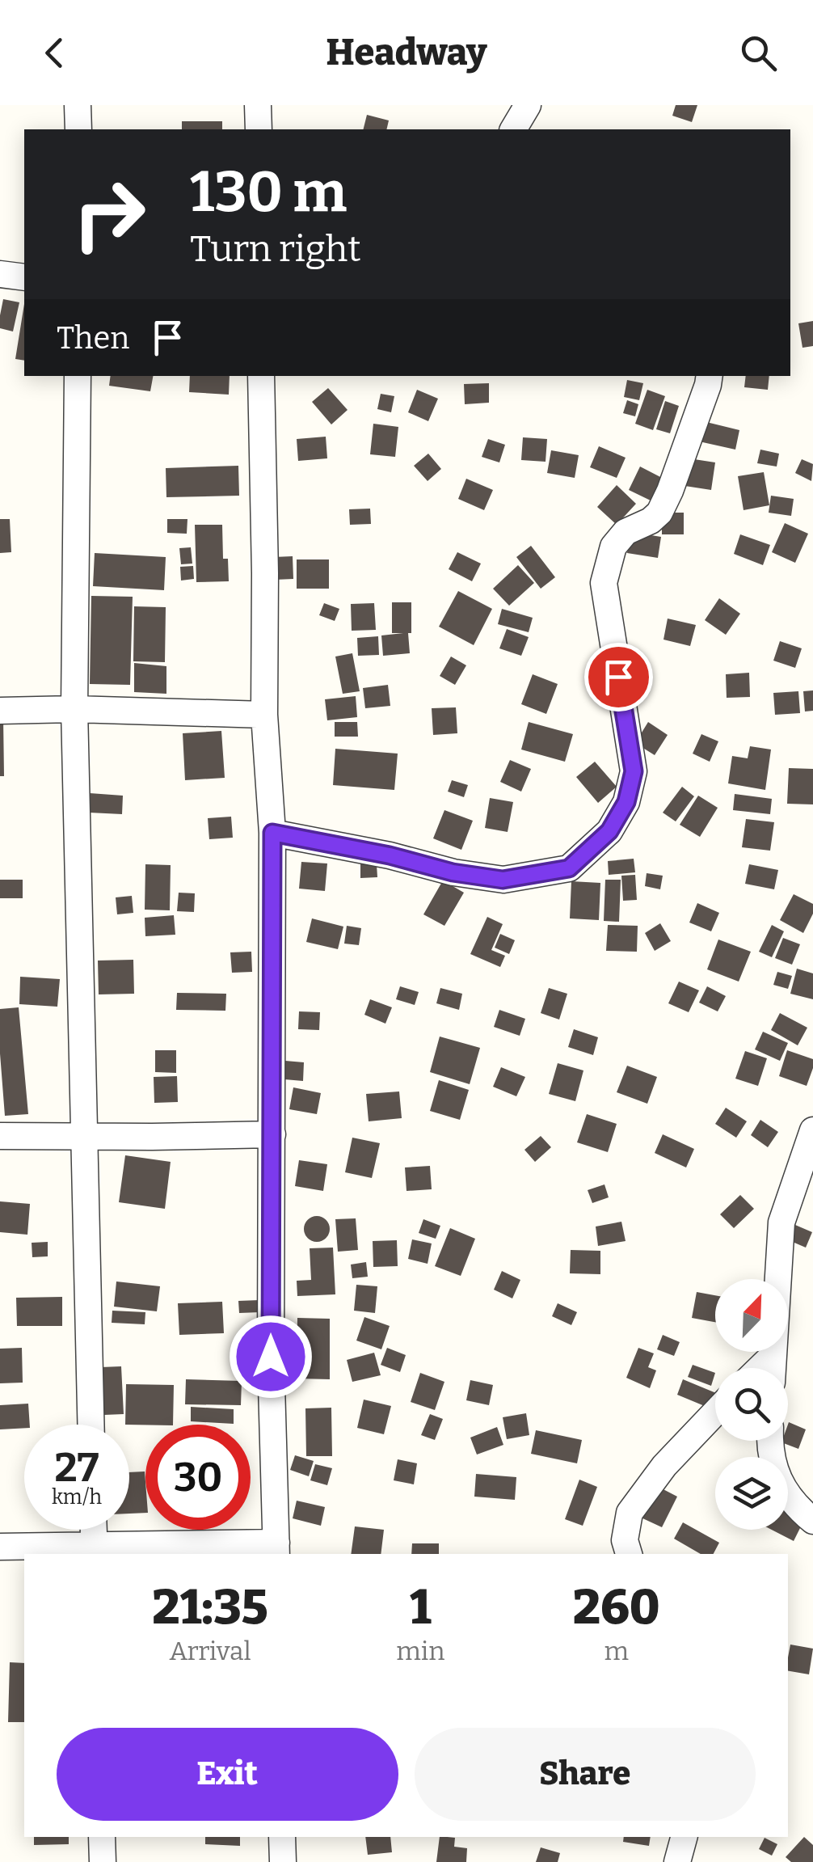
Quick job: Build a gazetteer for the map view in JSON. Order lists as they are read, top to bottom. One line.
{"north":"top right","page":{"header":"Headway","turn":["130 m","Turn right"],"then":"Then","speed":"27 km/h","limit":"30","eta":["21:35","Arrival","1","min","260","m"],"buttons":["Exit","Share"]}}
